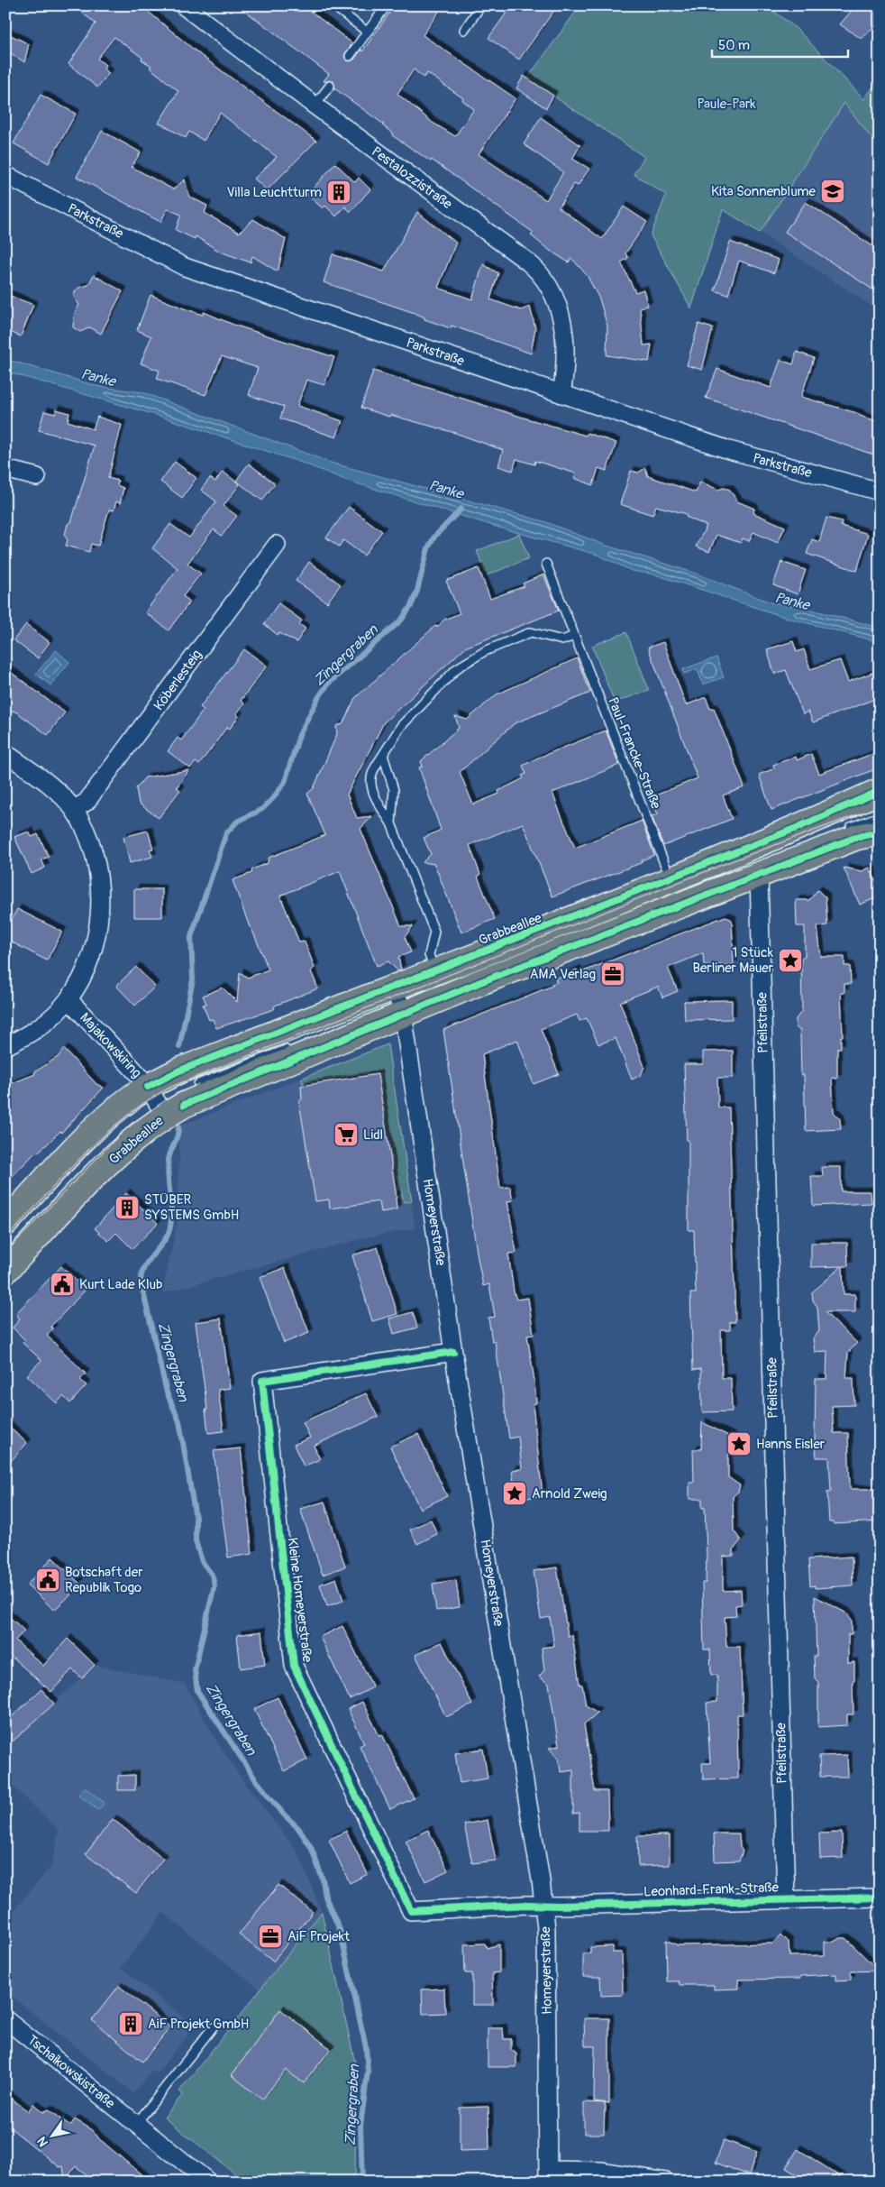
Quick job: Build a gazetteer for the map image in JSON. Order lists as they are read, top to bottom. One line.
{"streets":{"main road":["Grabbeallee"],"street":["Pestalozzistraße","Parkstraße","Köberlesteig","Pfeilstraße","Majakowskiring","Homeyerstraße","Kleine Homeyerstraße","Leonhard-Frank-Straße","Tschaikowskistraße"],"lane":["Paul-Francke-Straße"]},"crossings":[["Pestalozzistraße","Parkstraße"],["Köberlesteig","Majakowskiring"],["Paul-Francke-Straße","Grabbeallee"],["Grabbeallee","Pfeilstraße"],["Grabbeallee","Majakowskiring"],["Grabbeallee","Homeyerstraße"],["Pfeilstraße","Leonhard-Frank-Straße"],["Homeyerstraße","Kleine Homeyerstraße"],["Homeyerstraße","Leonhard-Frank-Straße"],["Kleine Homeyerstraße","Leonhard-Frank-Straße"]],"water":["Panke","Zingergraben"],"parks":["Paule-Park"],"places":{"school or university":["Kita Sonnenblume"],"building":["Villa Leuchtturm","STÜBER SYSTEMS GmbH","AiF Projekt GmbH"],"place":["1 Stück Berliner Mauer","Hanns Eisler","Arnold Zweig"],"office":["AMA Verlag","AiF Projekt"],"supermarket":["Lidl"],"public building":["Kurt Lade Klub","Botschaft der Republik Togo"]},"scale_bar":"50 m","north":"bottom left"}
